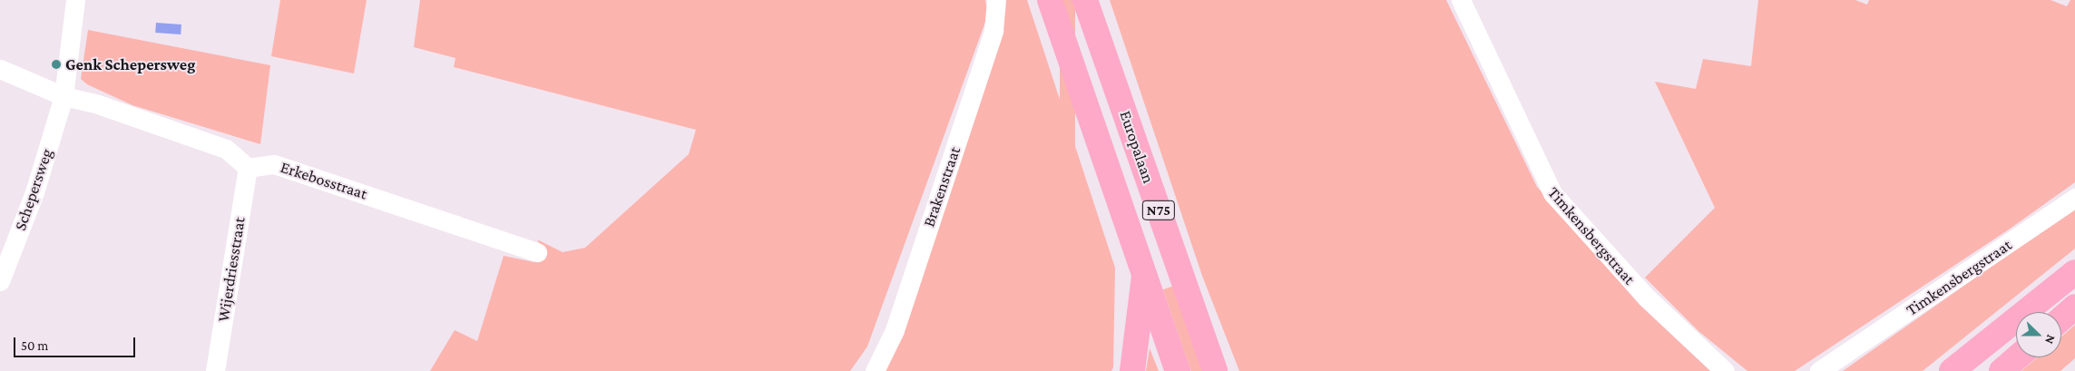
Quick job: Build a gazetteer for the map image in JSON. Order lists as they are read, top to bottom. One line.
{"streets":{"highway":["Europalaan","N75"],"street":["Erkebosstraat","Brakenstraat","Schepersweg","Timkensbergstraat","Wijerdriesstraat"]},"crossings":[["Erkebosstraat","Wijerdriesstraat"]],"places":["Genk Schepersweg"],"scale_bar":"50 m","north":"right"}
